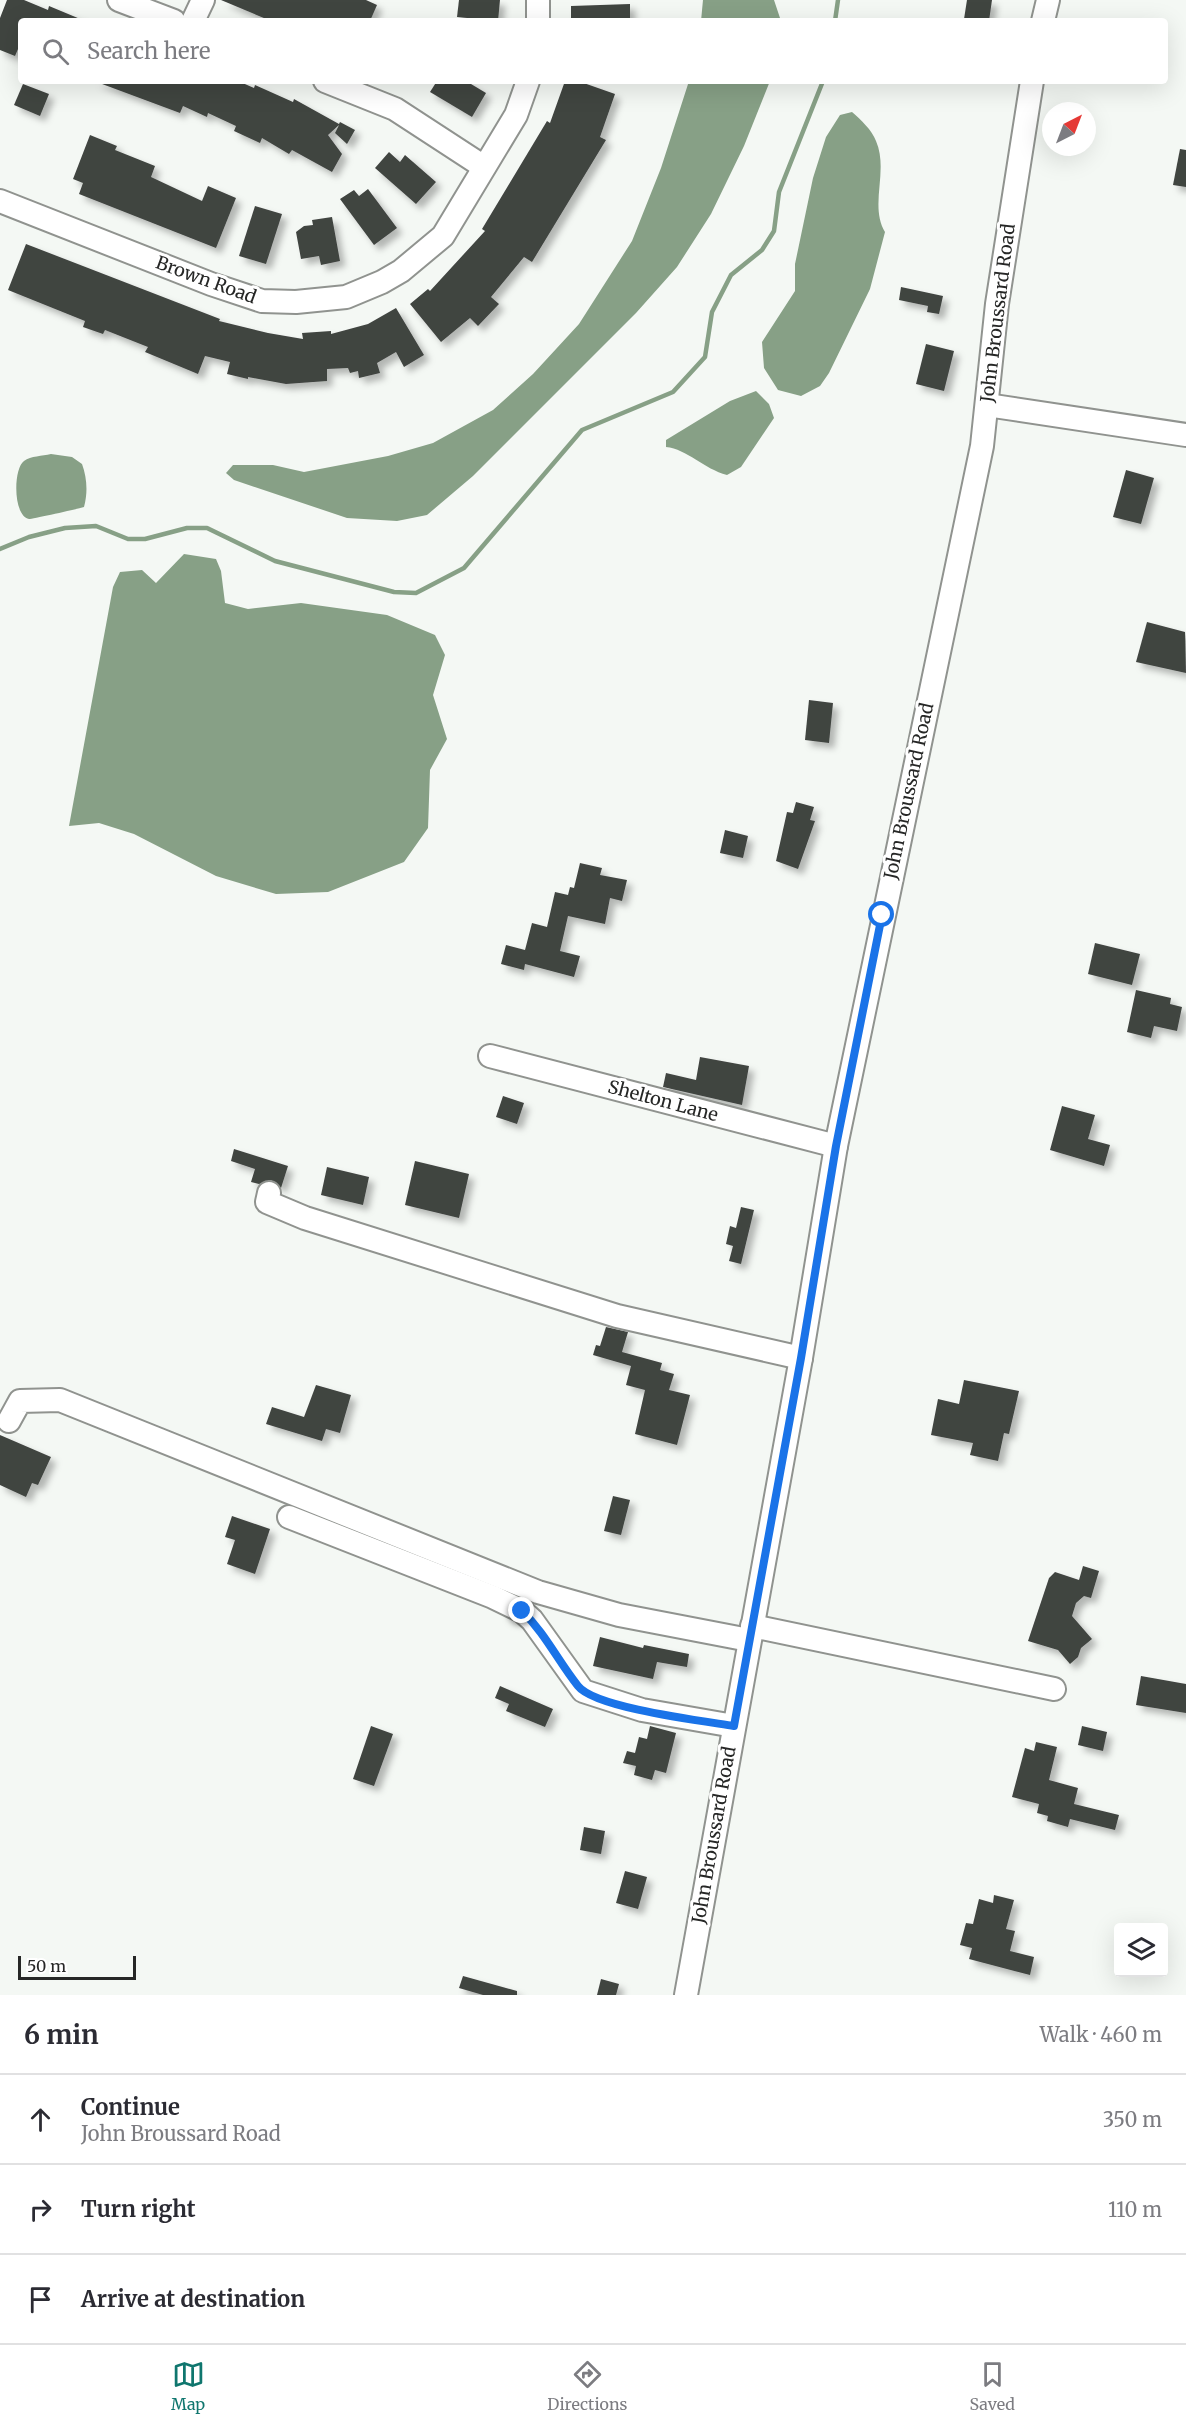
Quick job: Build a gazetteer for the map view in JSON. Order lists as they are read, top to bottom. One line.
{"streets":{"street":["Brown Road","John Broussard Road","Shelton Lane"]},"crossings":[["John Broussard Road","Shelton Lane"]],"scale_bar":"50 m","north":"top right","page":{"search":"Search here","scale":"50 m","heading":["6 min","Walk · 460 m"],"list":[["Continue","John Broussard Road","350 m"],["Turn right","110 m"],"Arrive at destination"],"nav":["Map","Directions","Saved"]}}
